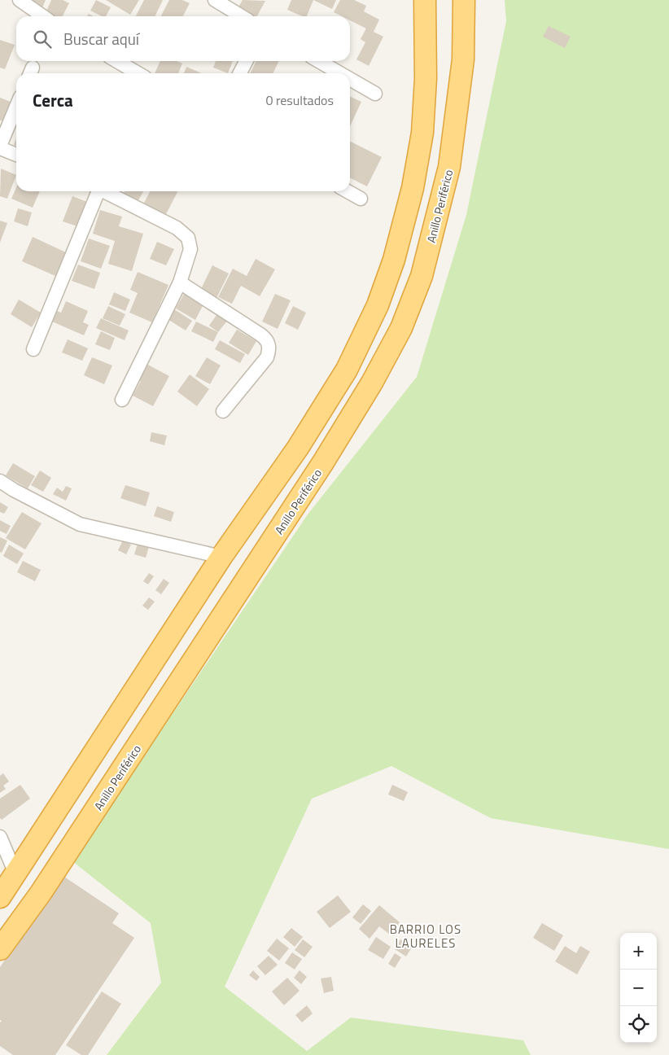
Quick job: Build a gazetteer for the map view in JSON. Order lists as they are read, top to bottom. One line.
{"streets":{"highway":["Anillo Periférico"]},"districts":["BARRIO LOS LAURELES"],"page":{"search":"Buscar aquí","heading":["Cerca","0 resultados"],"map_buttons":["+","−"]}}
